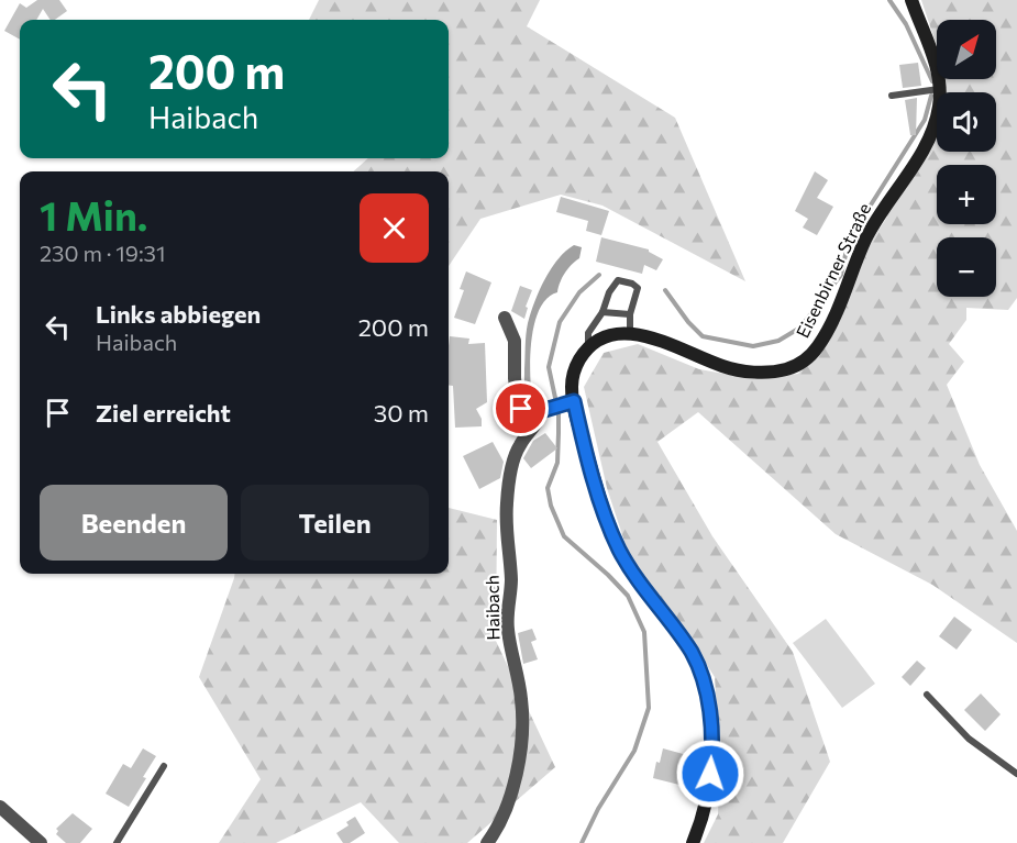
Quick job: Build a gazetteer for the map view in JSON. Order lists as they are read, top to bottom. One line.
{"streets":{"main road":["Eisenbirner Straße"],"street":["Haibach"]},"north":"top right","page":{"map_buttons":["+","−"],"turn":["200 m","Haibach"],"heading":["1 Min.","230 m · 19:31"],"list":[{"name":"Links abbiegen","note":"Haibach","value":"200 m"},{"name":"Ziel erreicht","value":"30 m"}],"buttons":["Beenden","Teilen"]}}
